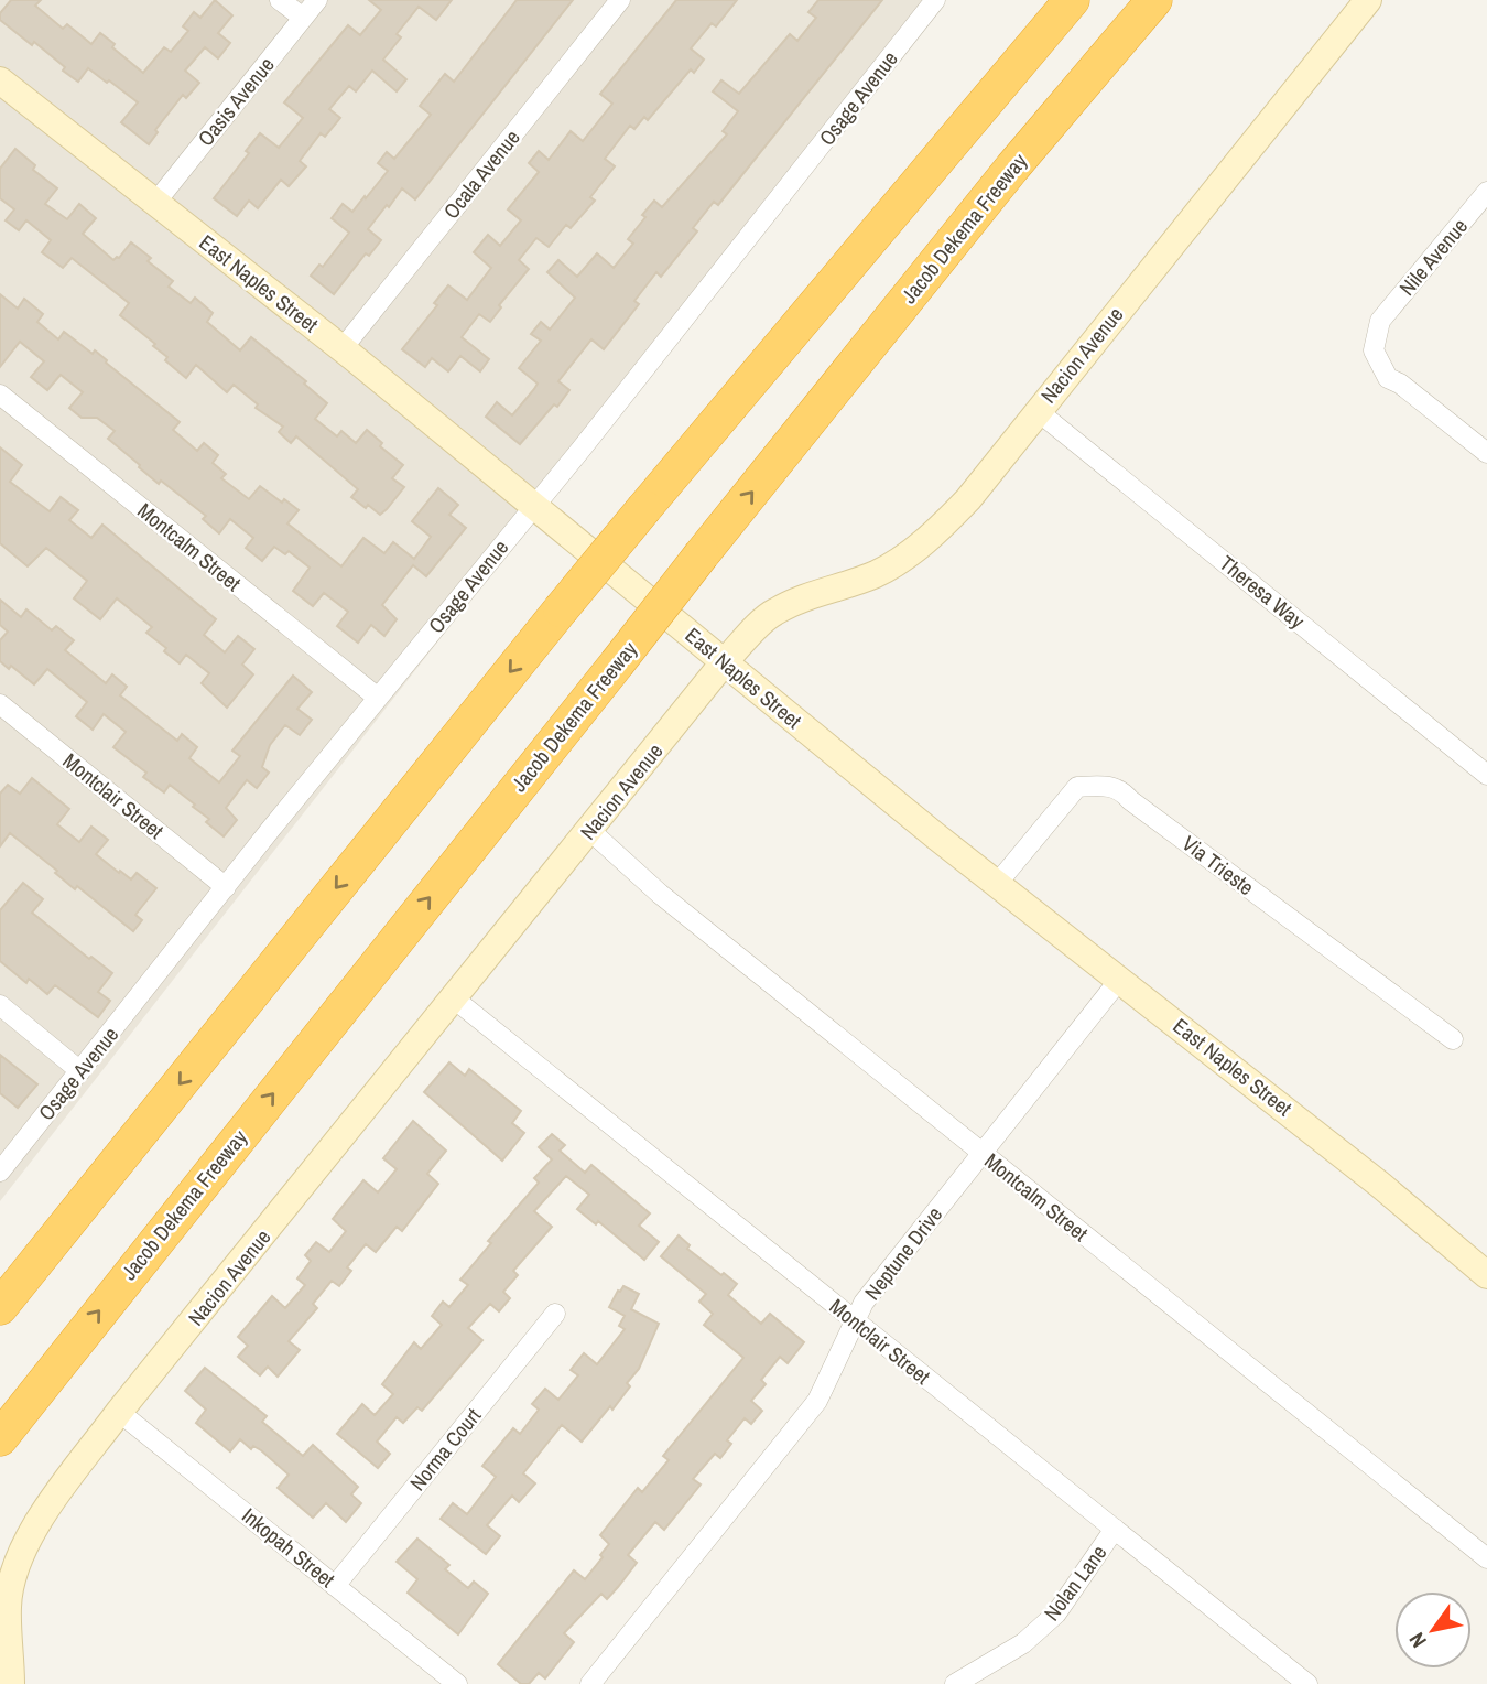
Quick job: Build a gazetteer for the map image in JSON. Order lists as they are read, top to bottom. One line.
{"streets":{"highway":["Jacob Dekema Freeway"],"street":["Osage Avenue","Oasis Avenue","Ocala Avenue","Nile Avenue","East Naples Street","Nacion Avenue","Montcalm Street","Theresa Way","Montclair Street","Via Trieste","Neptune Drive","Norma Court","Inkopah Street","Nolan Lane"]},"crossings":[["Osage Avenue","East Naples Street"],["Osage Avenue","Montcalm Street"],["Osage Avenue","Montclair Street"],["Oasis Avenue","East Naples Street"],["Ocala Avenue","East Naples Street"],["East Naples Street","Nacion Avenue"],["East Naples Street","Via Trieste"],["East Naples Street","Neptune Drive"],["Nacion Avenue","Montcalm Street"],["Nacion Avenue","Theresa Way"],["Nacion Avenue","Montclair Street"],["Nacion Avenue","Inkopah Street"],["Montcalm Street","Neptune Drive"],["Montclair Street","Neptune Drive"],["Montclair Street","Nolan Lane"],["Norma Court","Inkopah Street"]],"north":"bottom left"}
